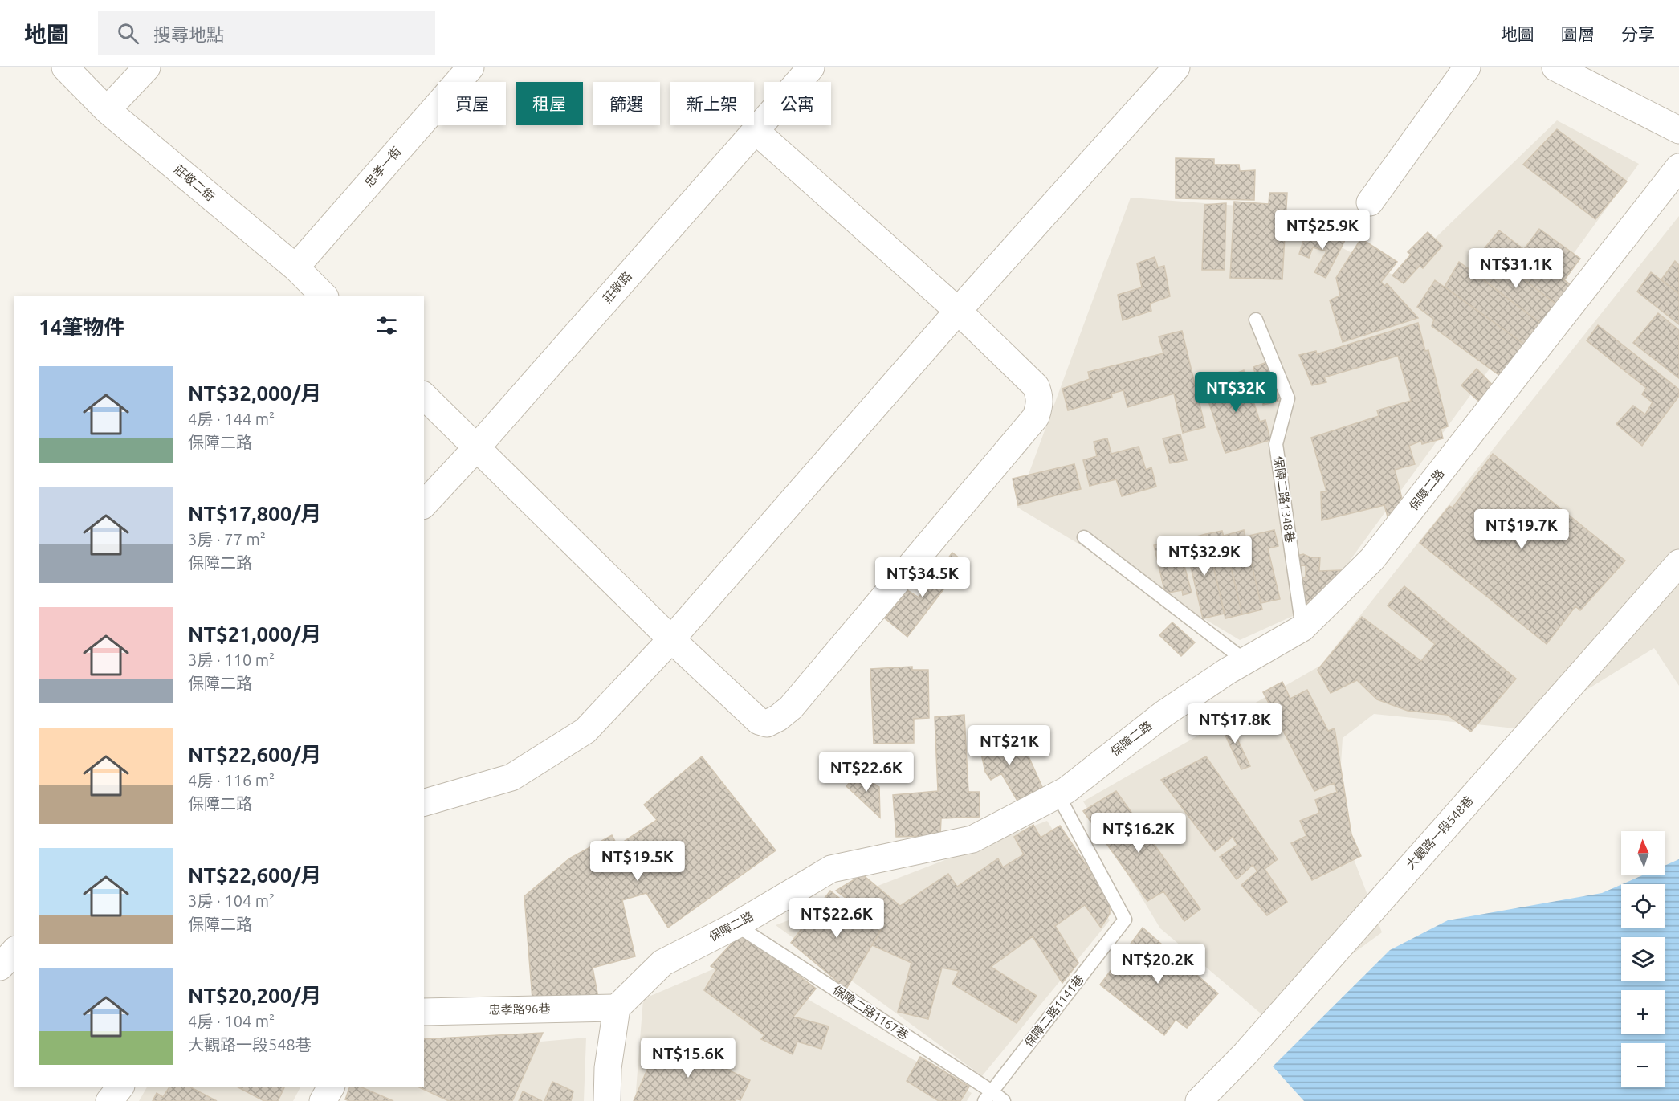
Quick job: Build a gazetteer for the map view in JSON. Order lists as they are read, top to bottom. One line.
{"streets":{"street":["忠孝一街","莊敬二街","莊敬路","保障二路","大觀路一段548巷","忠孝路96巷"],"lane":["保障二路1348巷","保障二路1141巷","保障二路1167巷"]},"crossings":[["忠孝一街","莊敬二街"],["保障二路","保障二路1348巷"],["保障二路","忠孝路96巷"],["保障二路","保障二路1141巷"],["保障二路","保障二路1167巷"],["保障二路1141巷","保障二路1167巷"]],"north":"top","page":{"header":"地圖","search":"搜尋地點","nav":["地圖","圖層","分享"],"chip":["買屋","租屋","篩選","新上架","公寓"],"price":["NT$25.9K","NT$31.1K","NT$32K","NT$19.7K","NT$32.9K","NT$34.5K","NT$17.8K","NT$21K","NT$22.6K","NT$16.2K","NT$19.5K","NT$22.6K","NT$20.2K","NT$15.6K"],"heading":"14筆物件","list":[{"name":"NT$32,000/月","note":"4房 · 144 m² · 保障二路"},{"name":"NT$17,800/月","note":"3房 · 77 m² · 保障二路"},{"name":"NT$21,000/月","note":"3房 · 110 m² · 保障二路"},{"name":"NT$22,600/月","note":"4房 · 116 m² · 保障二路"},{"name":"NT$22,600/月","note":"3房 · 104 m² · 保障二路"},{"name":"NT$20,200/月","note":"4房 · 104 m² · 大觀路一段548巷"}],"map_buttons":["+","−"]}}
